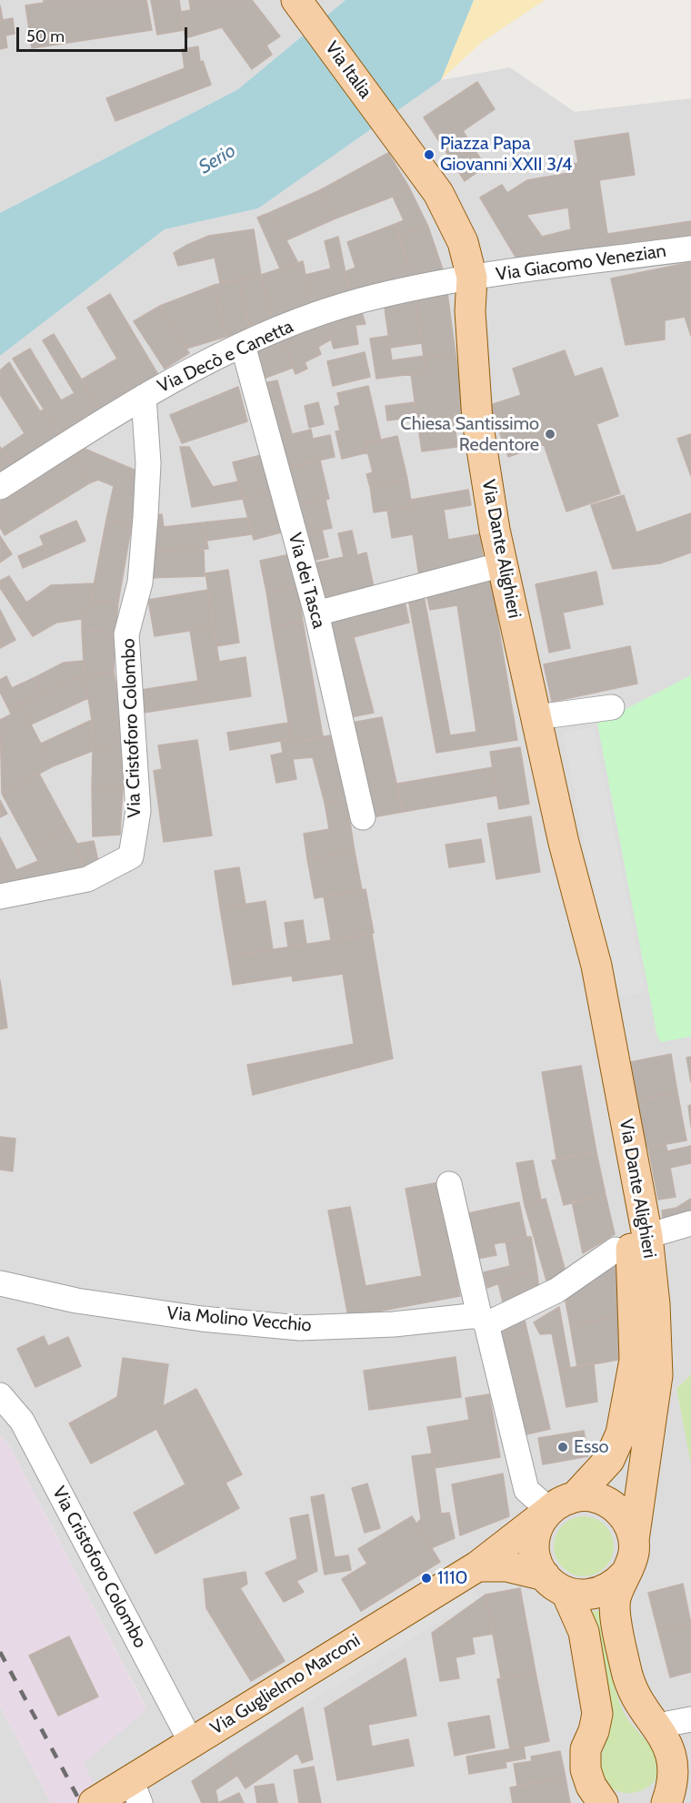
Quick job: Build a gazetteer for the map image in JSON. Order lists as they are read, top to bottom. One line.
{"streets":{"main road":["Via Italia","Via Dante Alighieri","Via Guglielmo Marconi"],"street":["Via Giacomo Venezian","Via Decò e Canetta","Via dei Tasca","Via Cristoforo Colombo","Via Molino Vecchio"]},"crossings":[["Via Italia","Via Dante Alighieri"],["Via Giacomo Venezian","Via Decò e Canetta"],["Via Giacomo Venezian","Via Dante Alighieri"],["Via Decò e Canetta","Via Dante Alighieri"],["Via Decò e Canetta","Via dei Tasca"],["Via Decò e Canetta","Via Cristoforo Colombo"],["Via Dante Alighieri","Via Guglielmo Marconi"],["Via Cristoforo Colombo","Via Guglielmo Marconi"]],"water":["Serio"],"places":["Piazza Papa Giovanni XXII 3/4","Chiesa Santissimo Redentore","Esso","1110"],"scale_bar":"50 m"}
